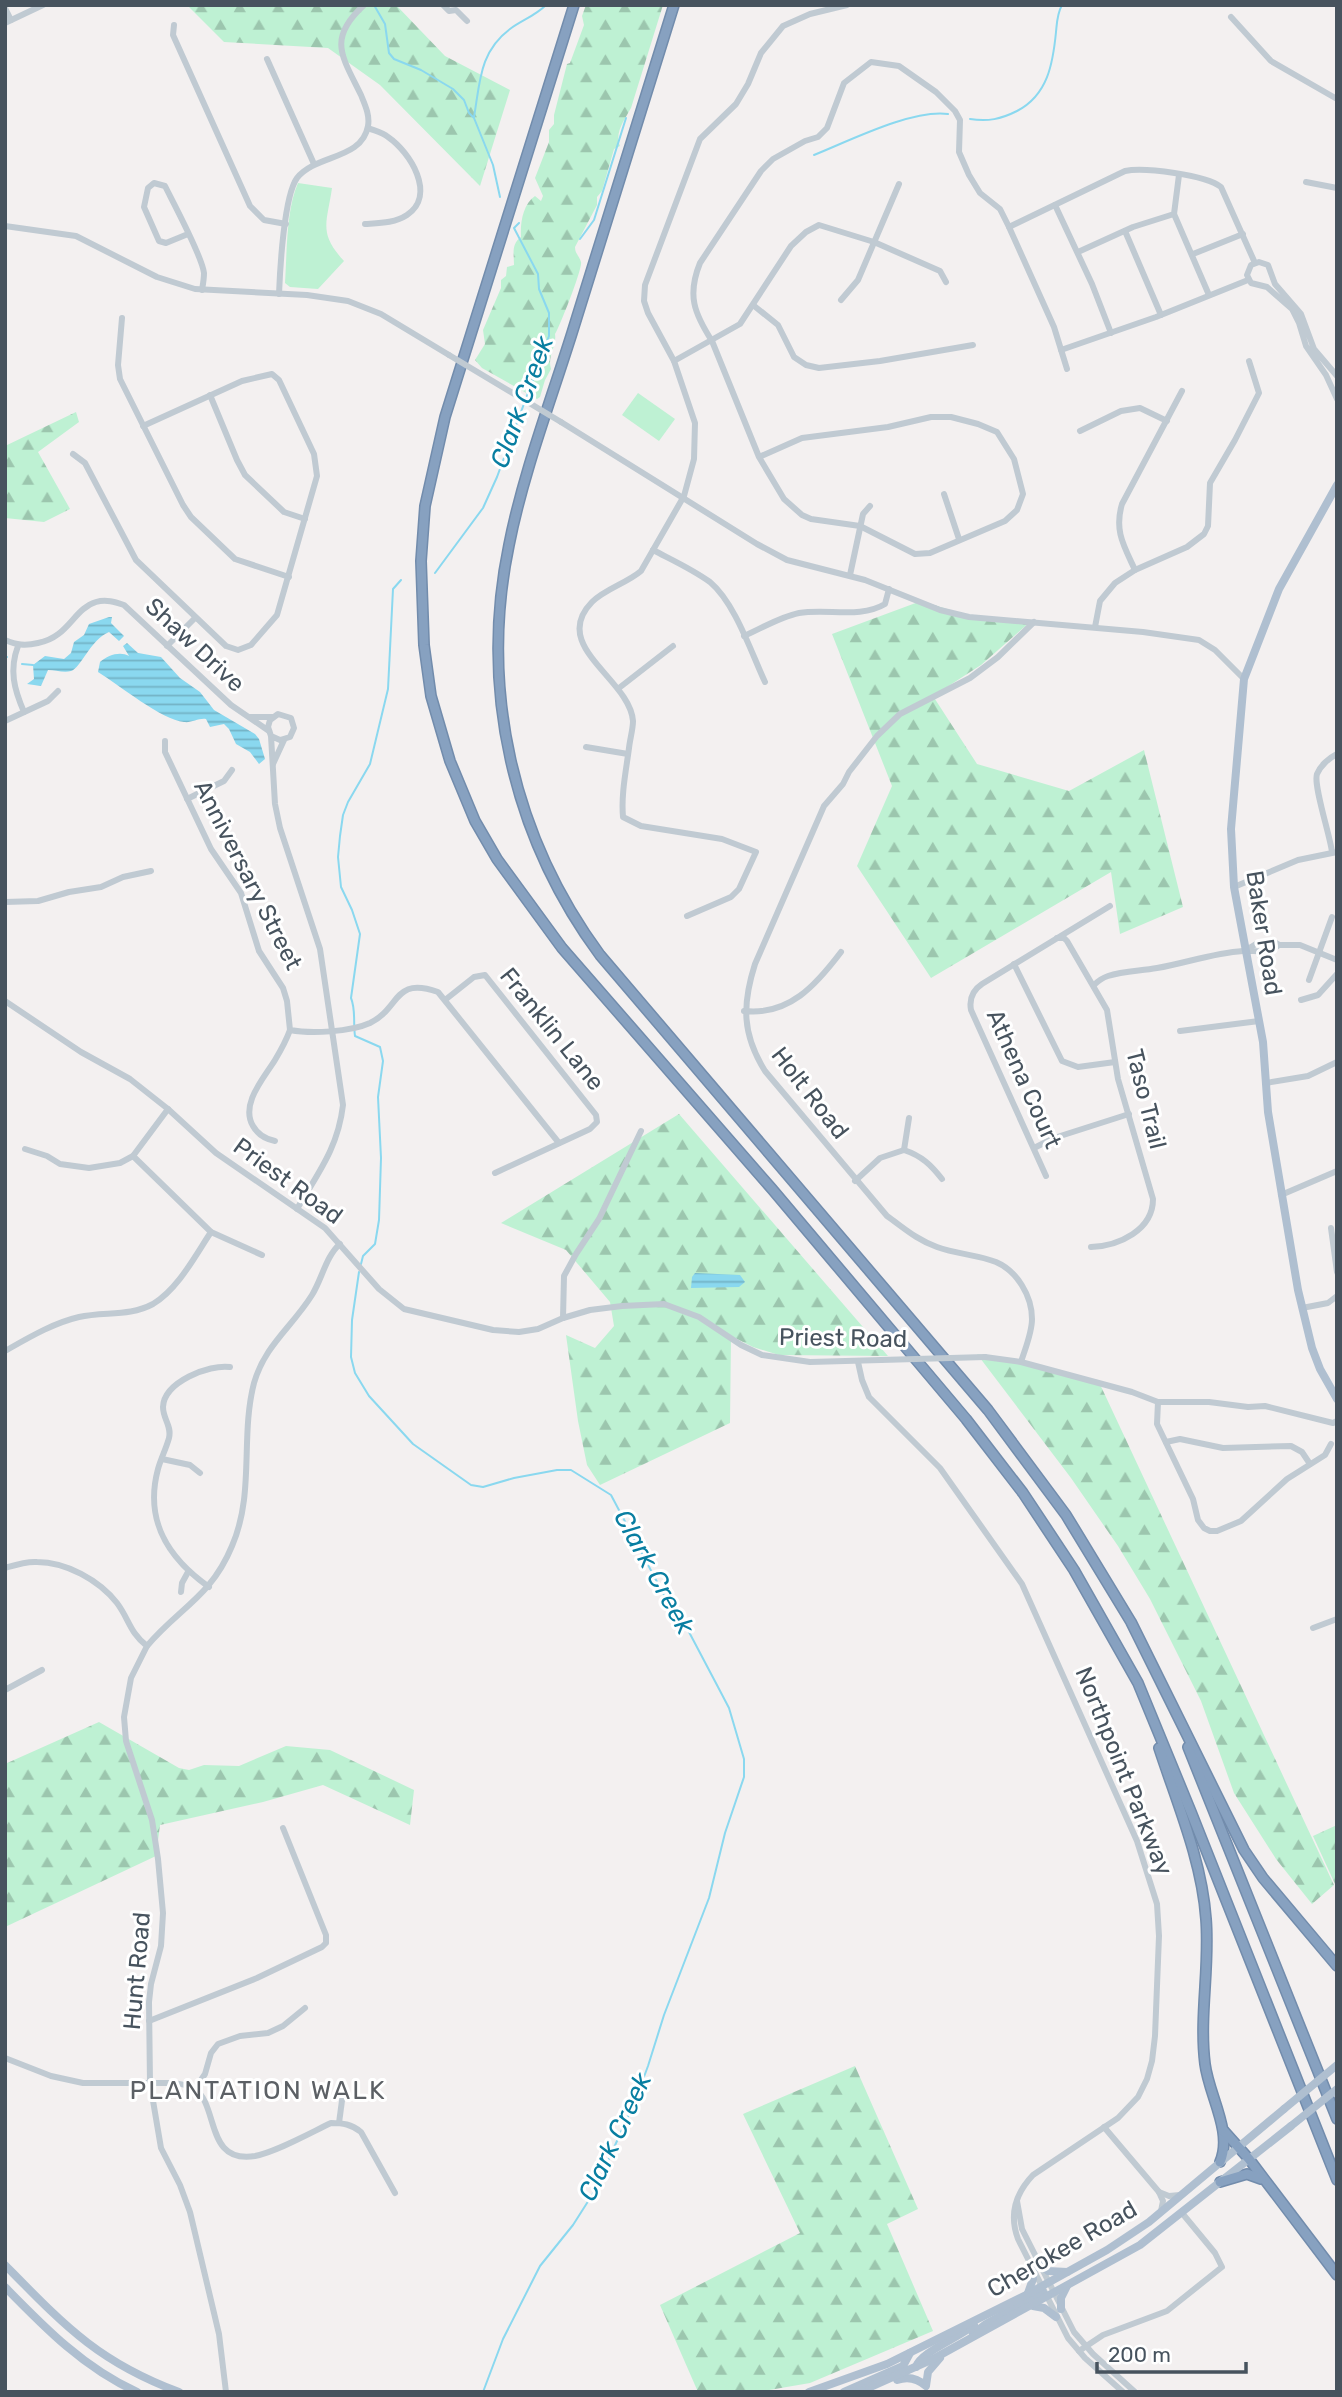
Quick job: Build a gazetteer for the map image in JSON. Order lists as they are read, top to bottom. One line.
{"streets":{"main road":["Baker Road","Cherokee Road"],"street":["Shaw Drive","Anniversary Street","Franklin Lane","Athena Court","Holt Road","Taso Trail","Priest Road","Northpoint Parkway","Hunt Road"]},"crossings":[["Athena Court","Taso Trail"],["Holt Road","Priest Road"],["Priest Road","Northpoint Parkway"],["Priest Road","Hunt Road"],["Northpoint Parkway","Cherokee Road"]],"districts":["PLANTATION WALK"],"water":["Clark Creek"],"scale_bar":"200 m"}
